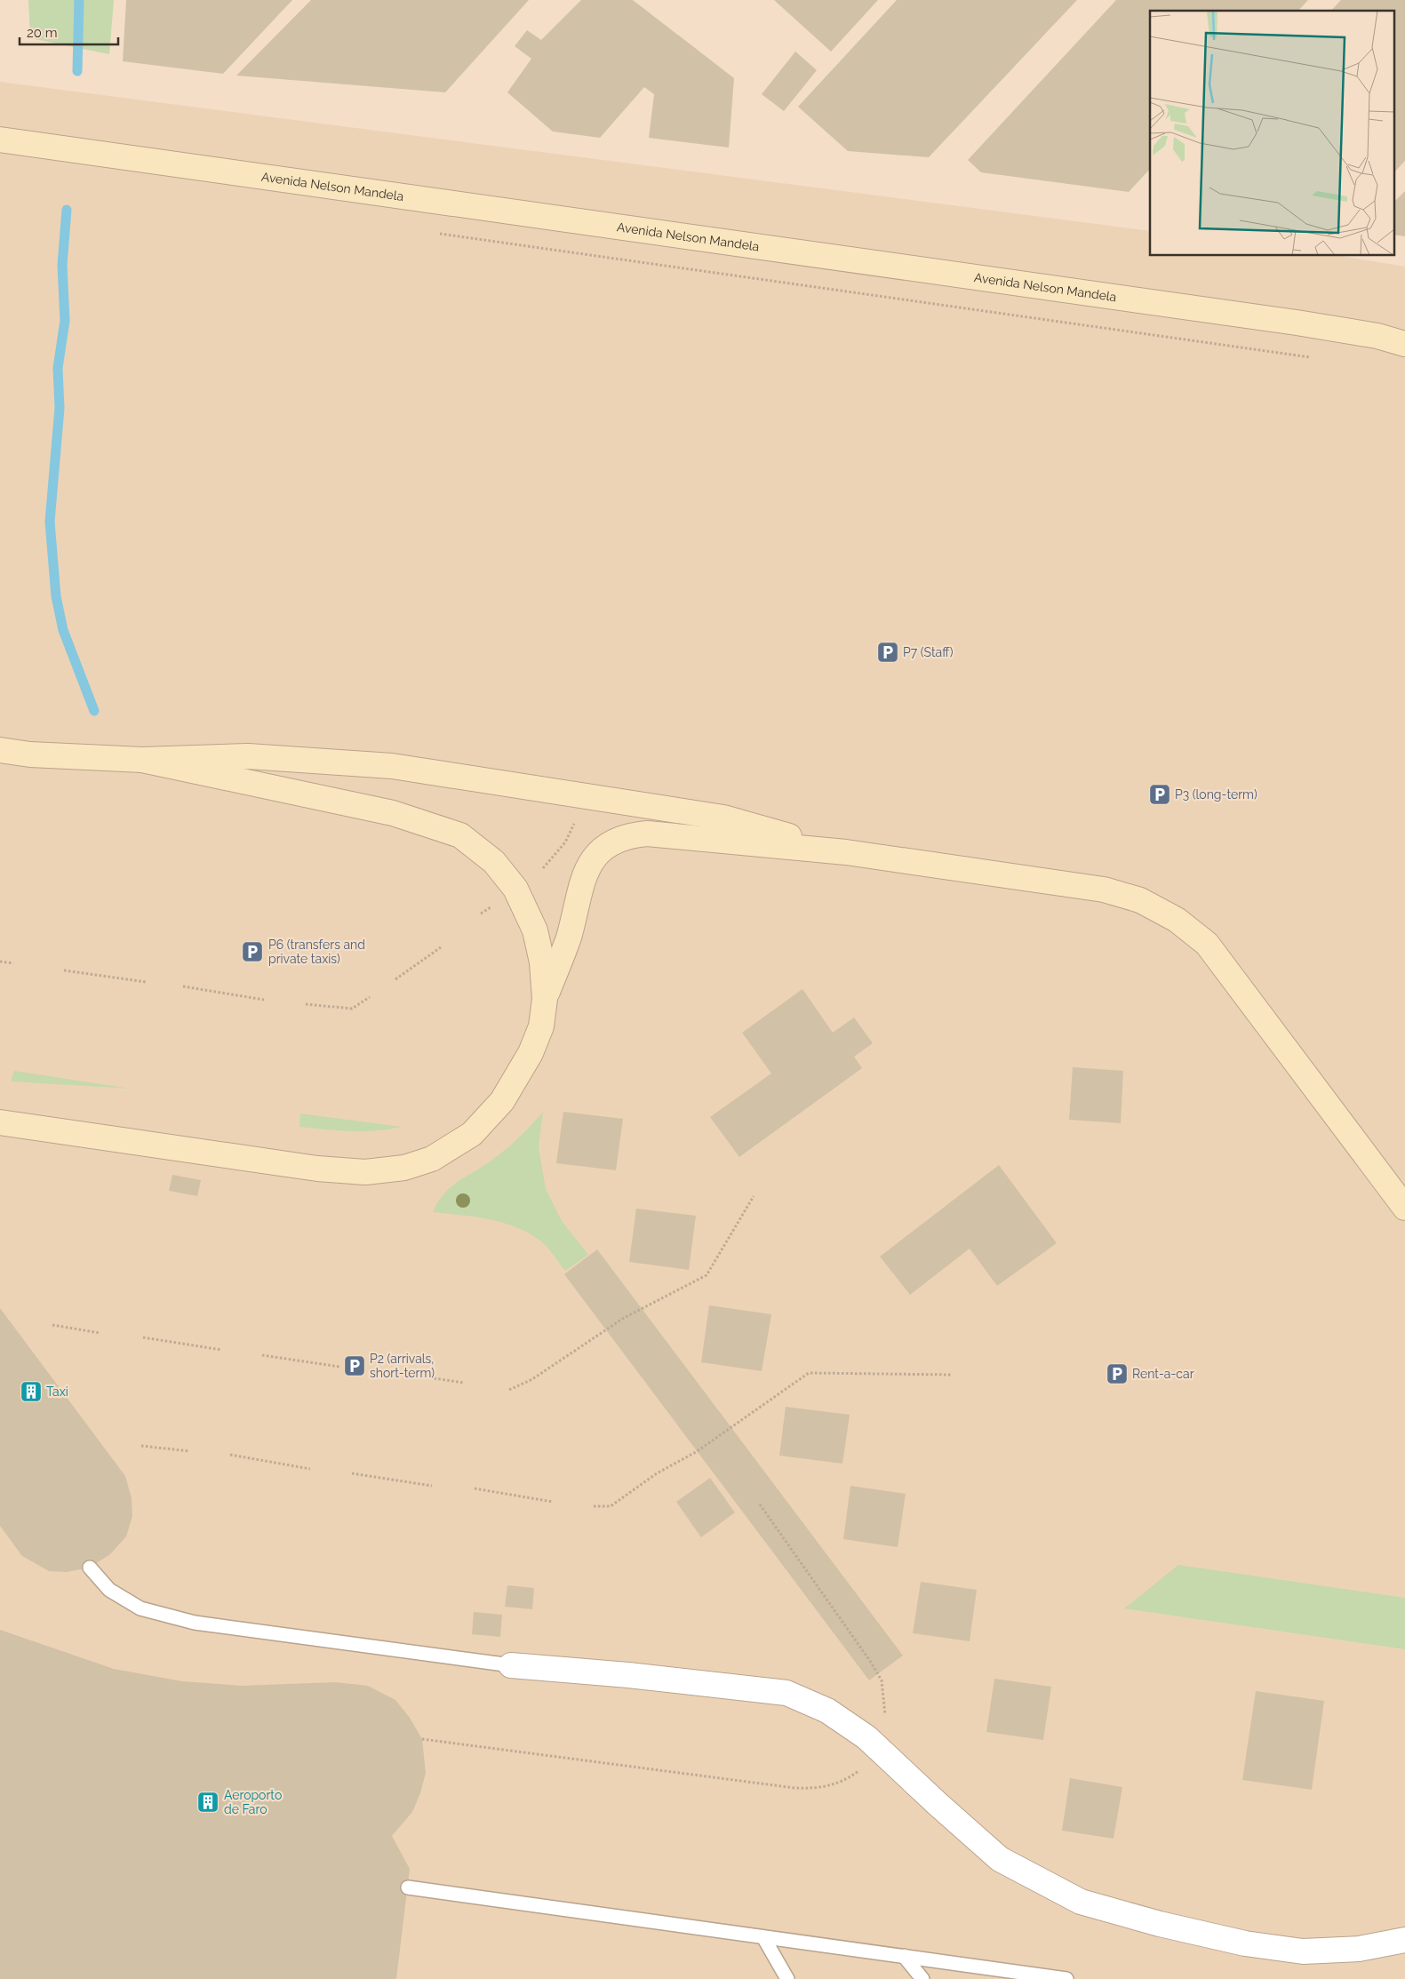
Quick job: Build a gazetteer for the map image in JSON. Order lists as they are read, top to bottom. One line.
{"streets":{"street":["Avenida Nelson Mandela"]},"places":{"parking":["P7 (Staff)","P3 (long-term)","P6 (transfers and private taxis)","P2 (arrivals, short-term)","Rent-a-car"],"building":["Taxi","Aeroporto de Faro"]},"scale_bar":"20 m"}
